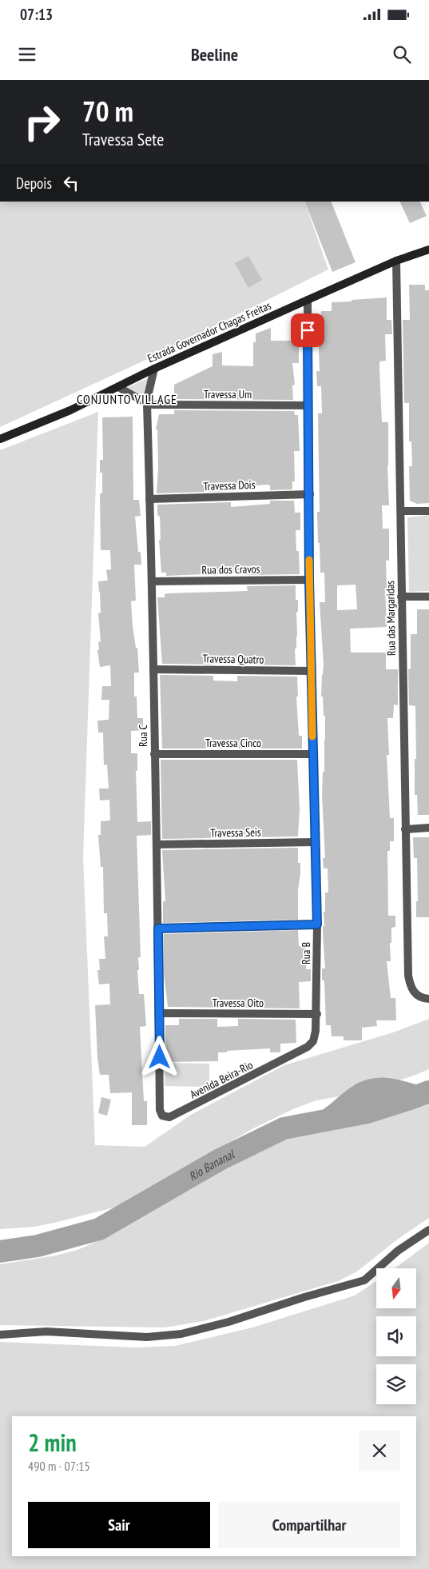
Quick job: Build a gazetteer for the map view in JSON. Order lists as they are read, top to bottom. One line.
{"streets":{"main road":["Estrada Governador Chagas Freitas"],"street":["Travessa Um","Travessa Dois","Rua dos Cravos","Rua das Margaridas","Travessa Quatro","Rua C","Travessa Cinco","Travessa Seis","Rua B","Travessa Oito","Avenida Beira-Rio"]},"crossings":[["Estrada Governador Chagas Freitas","Rua das Margaridas"],["Estrada Governador Chagas Freitas","Rua C"],["Estrada Governador Chagas Freitas","Rua B"],["Travessa Um","Rua C"],["Travessa Um","Rua B"],["Travessa Dois","Rua C"],["Travessa Dois","Rua B"],["Rua dos Cravos","Rua C"],["Rua dos Cravos","Rua B"],["Travessa Quatro","Rua C"],["Travessa Quatro","Rua B"],["Rua C","Travessa Cinco"],["Rua C","Travessa Seis"],["Rua C","Travessa Oito"],["Rua C","Avenida Beira-Rio"],["Travessa Cinco","Rua B"],["Travessa Seis","Rua B"],["Rua B","Travessa Oito"],["Rua B","Avenida Beira-Rio"]],"districts":["CONJUNTO VILLAGE"],"water":["Rio Bananal"],"north":"bottom","page":{"status":"07:13","header":"Beeline","turn":["70 m","Travessa Sete"],"then":"Depois","heading":["2 min","490 m · 07:15"],"buttons":["Sair","Compartilhar"]}}
